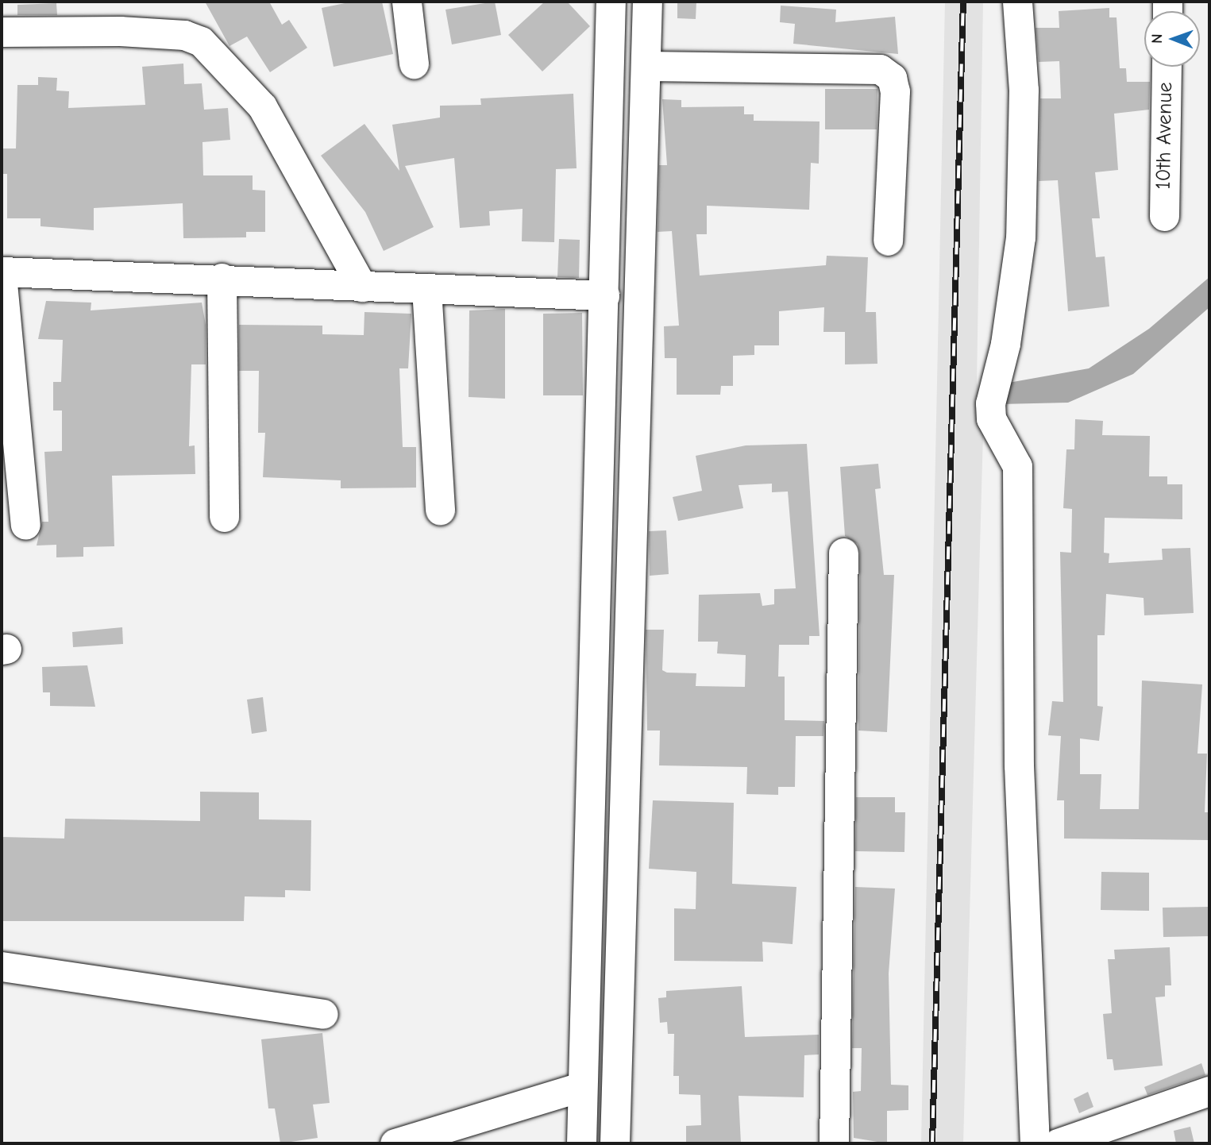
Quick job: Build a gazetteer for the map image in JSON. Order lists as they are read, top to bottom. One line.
{"streets":{"street":["10th Avenue"]},"north":"left"}
